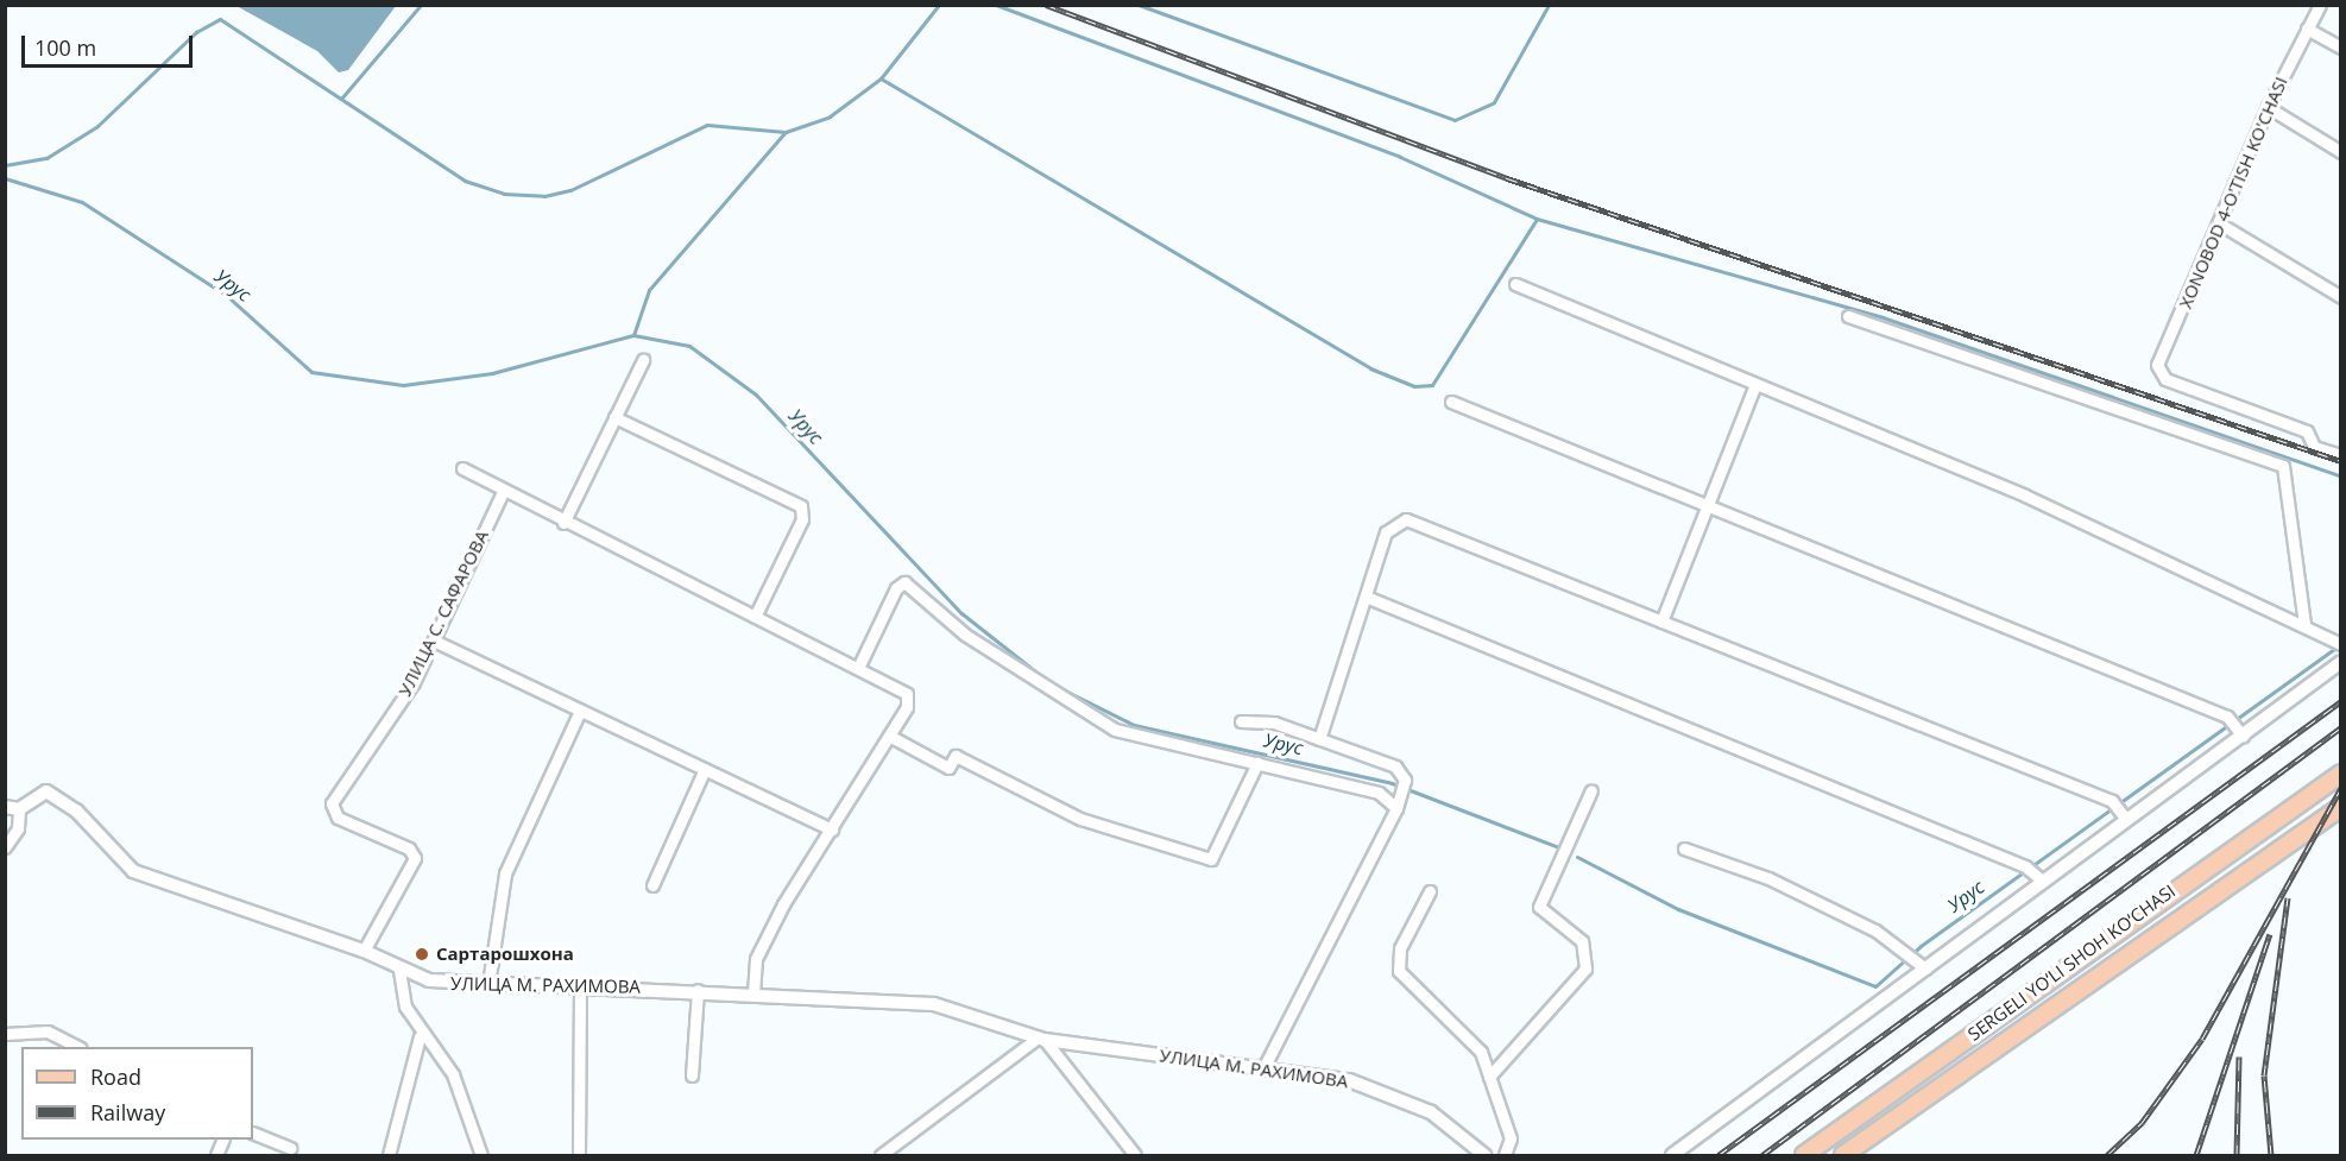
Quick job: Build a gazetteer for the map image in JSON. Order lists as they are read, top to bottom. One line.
{"streets":{"main road":["SERGELI YO‘LI SHOH KO‘CHASI"],"street":["XONOBOD 4-O'TISH KO'CHASI","УЛИЦА С. САФАРОВА","УЛИЦА М. РАХИМОВА"]},"crossings":[["УЛИЦА С. САФАРОВА","УЛИЦА М. РАХИМОВА"]],"water":["Урус"],"places":["Сартарошхона"],"legend":["Road","Railway"],"scale_bar":"100 m"}
